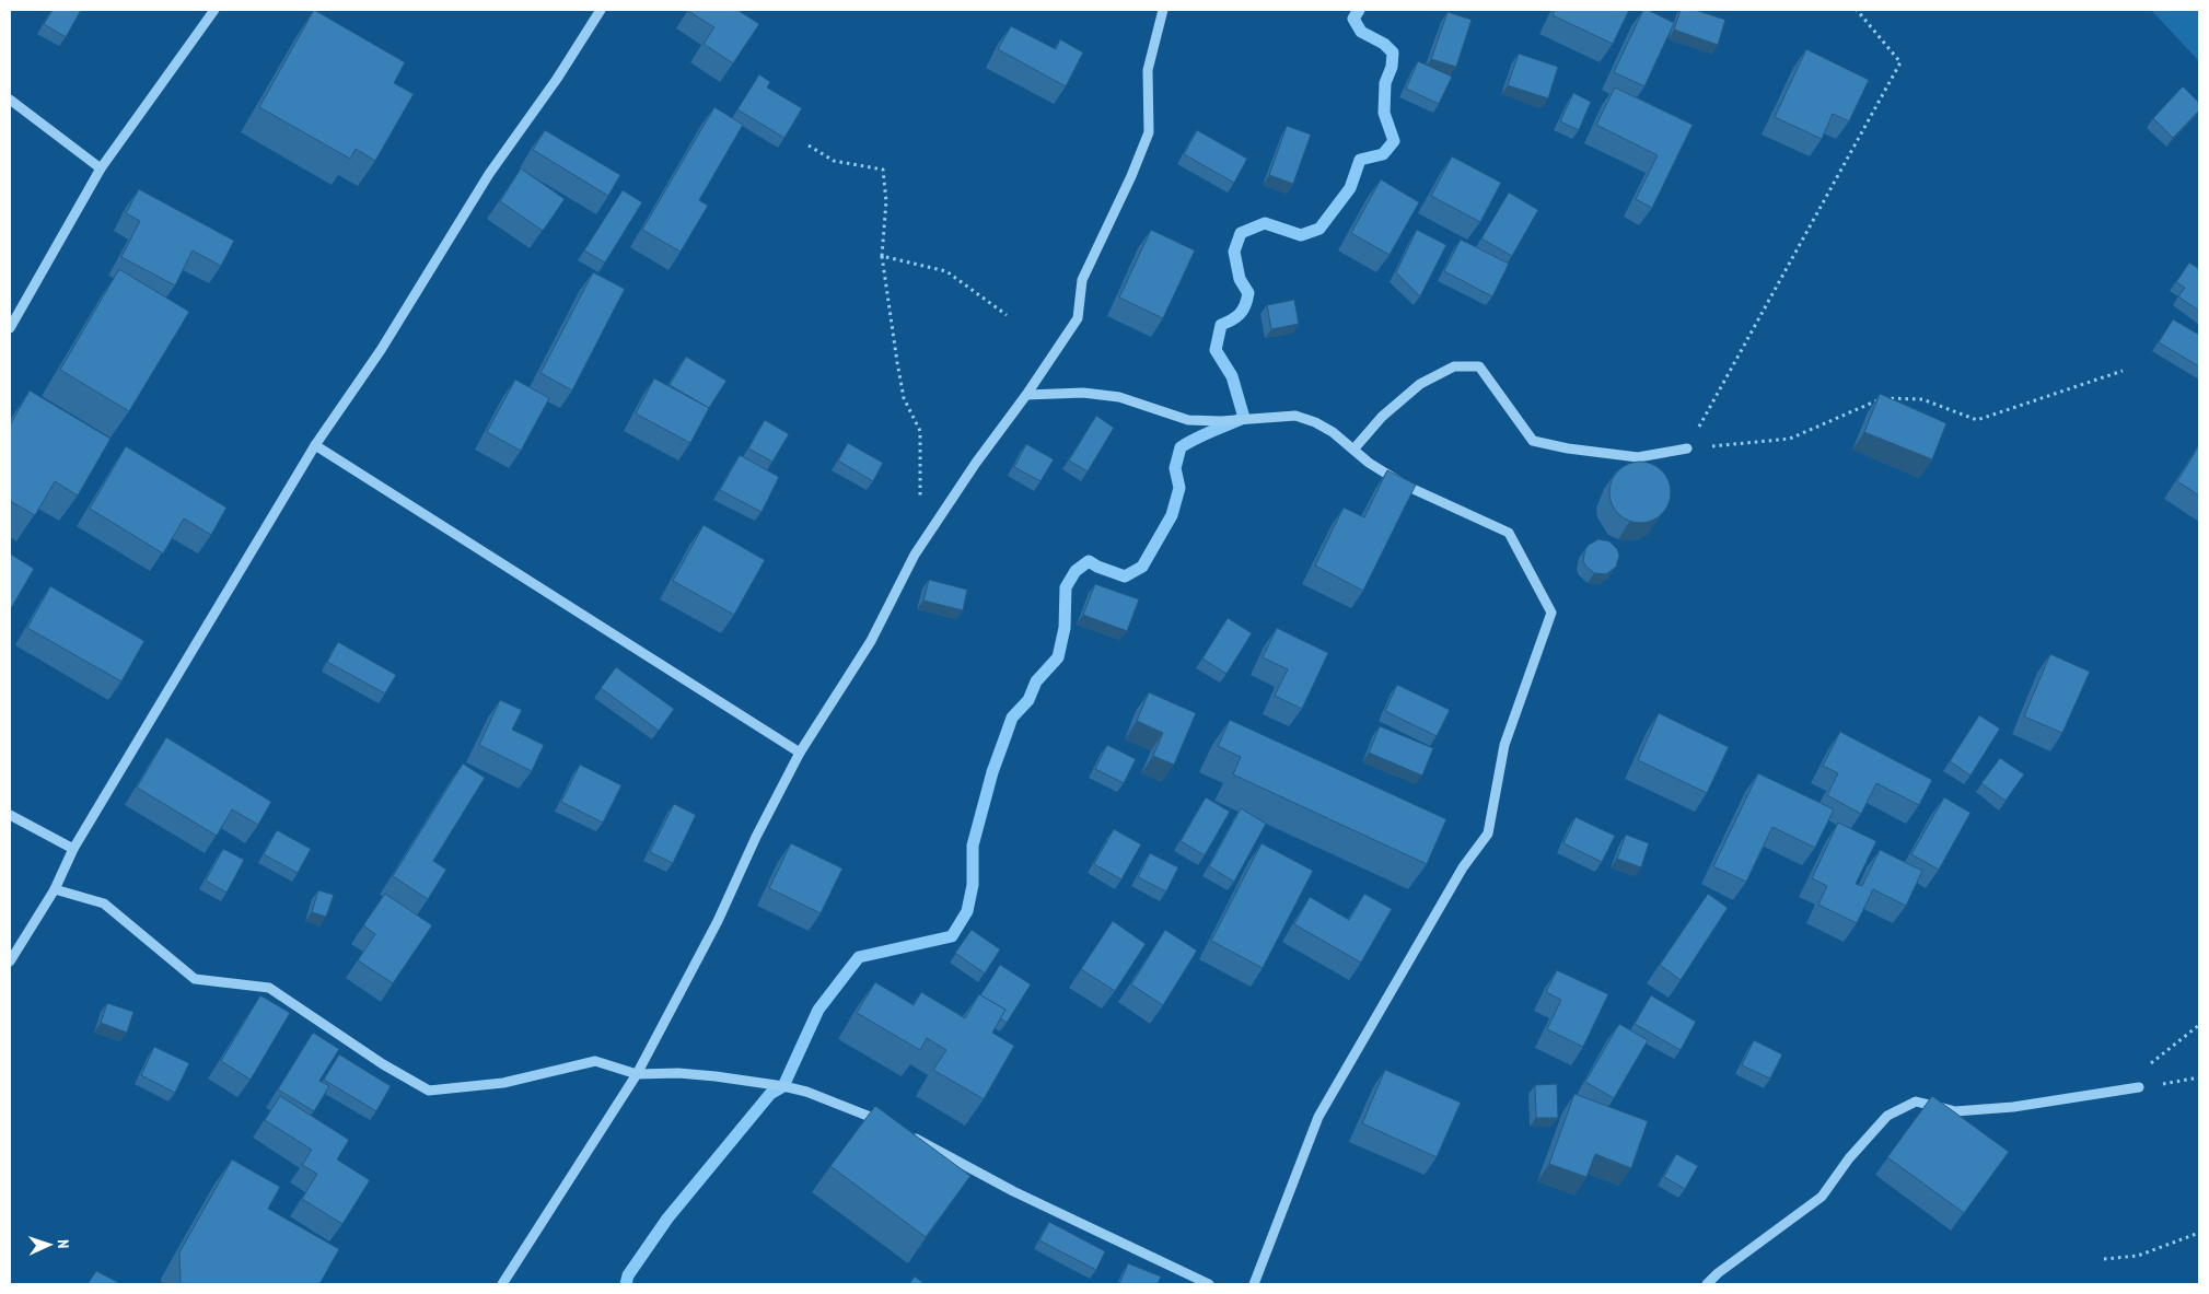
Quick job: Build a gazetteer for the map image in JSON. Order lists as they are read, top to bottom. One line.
{"north":"right"}
